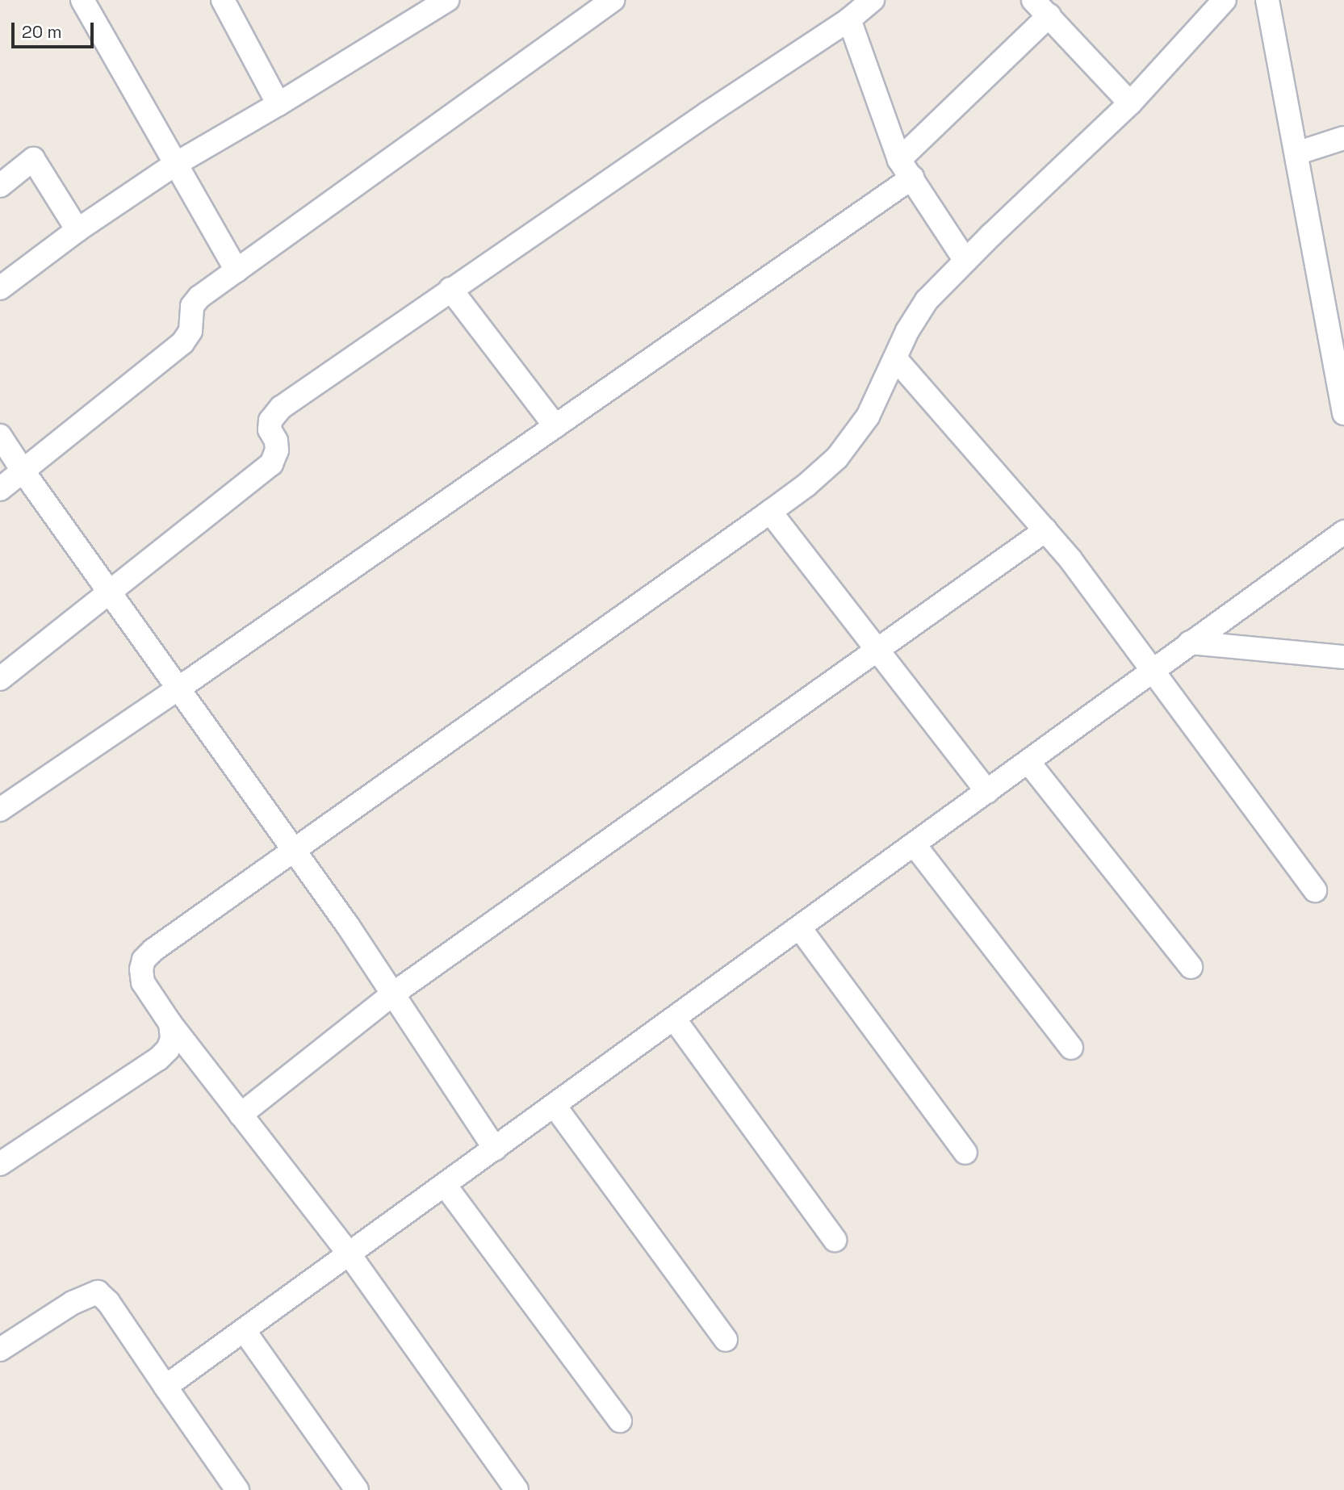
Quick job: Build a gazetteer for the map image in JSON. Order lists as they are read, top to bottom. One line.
{"scale_bar":"20 m"}
